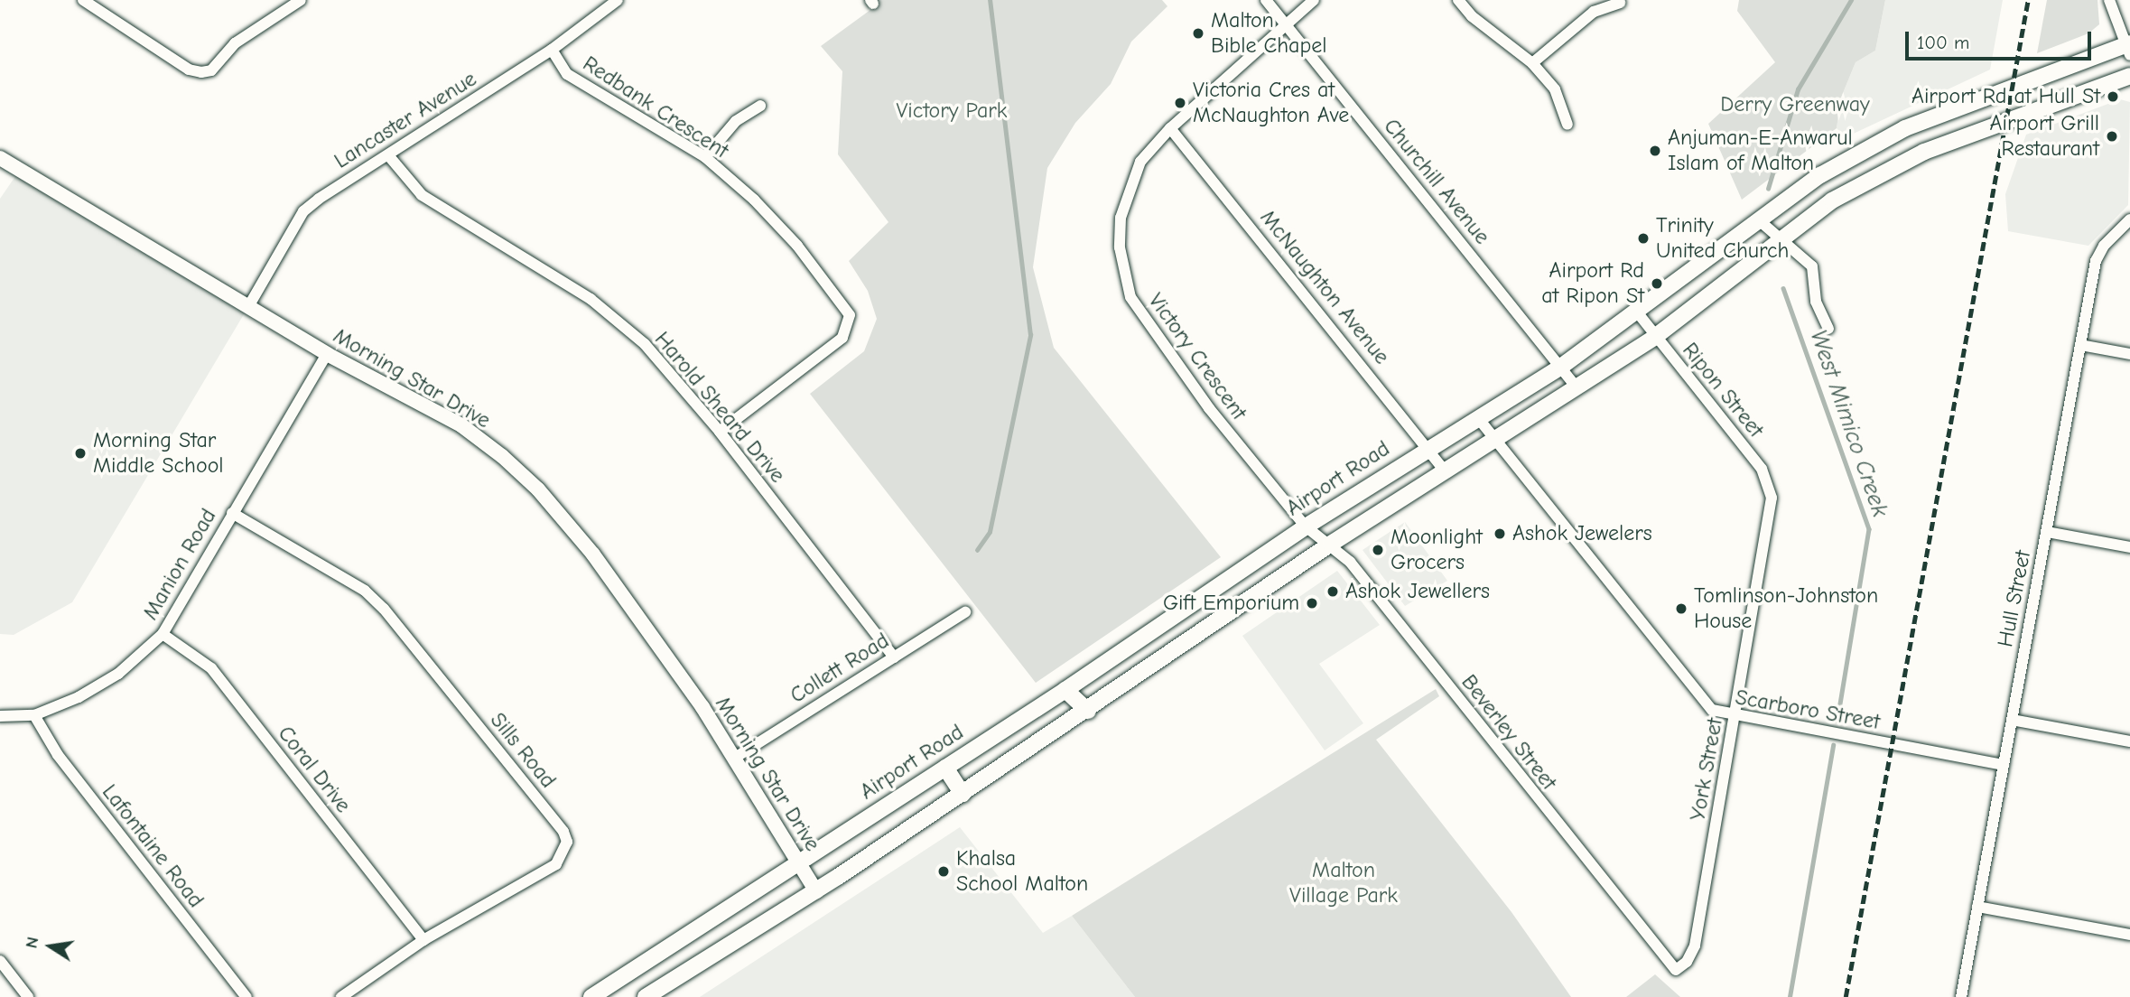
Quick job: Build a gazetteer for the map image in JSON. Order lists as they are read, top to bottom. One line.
{"streets":{"main road":["Airport Road"],"street":["Redbank Crescent","Lancaster Avenue","Churchill Avenue","McNaughton Avenue","Victory Crescent","Morning Star Drive","Ripon Street","Harold Sheard Drive","Manion Road","Hull Street","Collett Road","Scarboro Street","Beverley Street","Sills Road","Coral Drive","York Street","Lafontaine Road"]},"crossings":[["Redbank Crescent","Lancaster Avenue"],["Redbank Crescent","Harold Sheard Drive"],["Lancaster Avenue","Morning Star Drive"],["Lancaster Avenue","Harold Sheard Drive"],["Churchill Avenue","Victory Crescent"],["Churchill Avenue","Airport Road"],["McNaughton Avenue","Victory Crescent"],["McNaughton Avenue","Airport Road"],["Victory Crescent","Airport Road"],["Victory Crescent","Beverley Street"],["Morning Star Drive","Airport Road"],["Morning Star Drive","Manion Road"],["Morning Star Drive","Collett Road"],["Ripon Street","Airport Road"],["Ripon Street","York Street"],["Harold Sheard Drive","Collett Road"],["Airport Road","Scarboro Street"],["Airport Road","Beverley Street"],["Manion Road","Sills Road"],["Manion Road","Coral Drive"],["Manion Road","Lafontaine Road"],["Hull Street","Scarboro Street"],["Scarboro Street","York Street"],["Beverley Street","York Street"],["Sills Road","Coral Drive"]],"water":["West Mimico Creek"],"parks":["Derry Greenway","Victory Park","Malton Village Park"],"places":["Malton Bible Chapel","Airport Rd at Hull St","Victoria Cres at McNaughton Ave","Airport Grill Restaurant","Anjuman-E-Anwarul Islam of Malton","Trinity United Church","Airport Rd at Ripon St","Morning Star Middle School","Ashok Jewelers","Moonlight Grocers","Ashok Jewellers","Gift Emporium","Tomlinson-Johnston House","Khalsa School Malton"],"scale_bar":"100 m","north":"left"}
